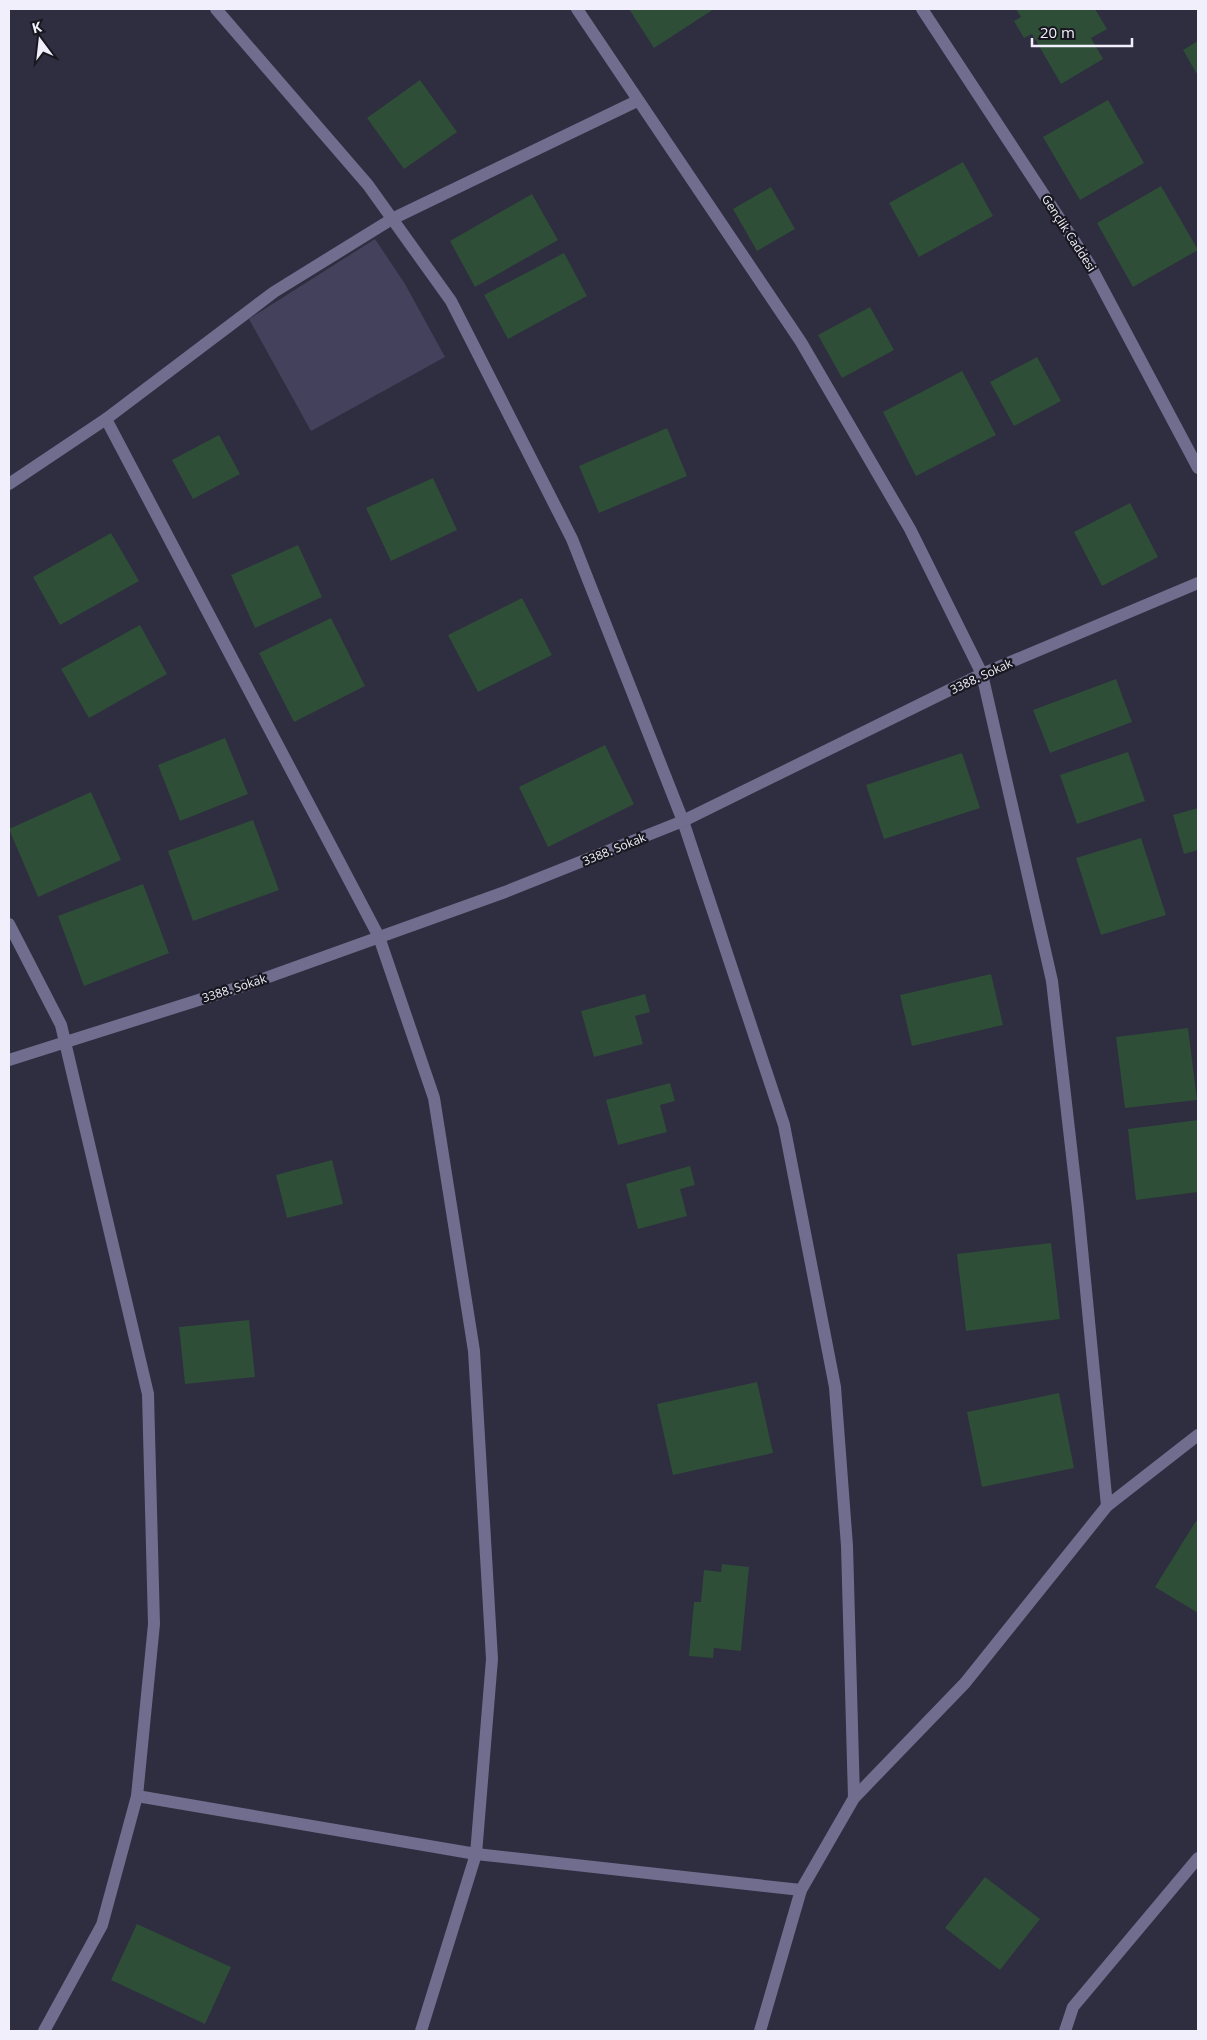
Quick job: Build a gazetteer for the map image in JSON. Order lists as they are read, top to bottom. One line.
{"streets":{"street":["Gençlik Caddesi","3388. Sokak"]},"scale_bar":"20 m","north":"top"}
